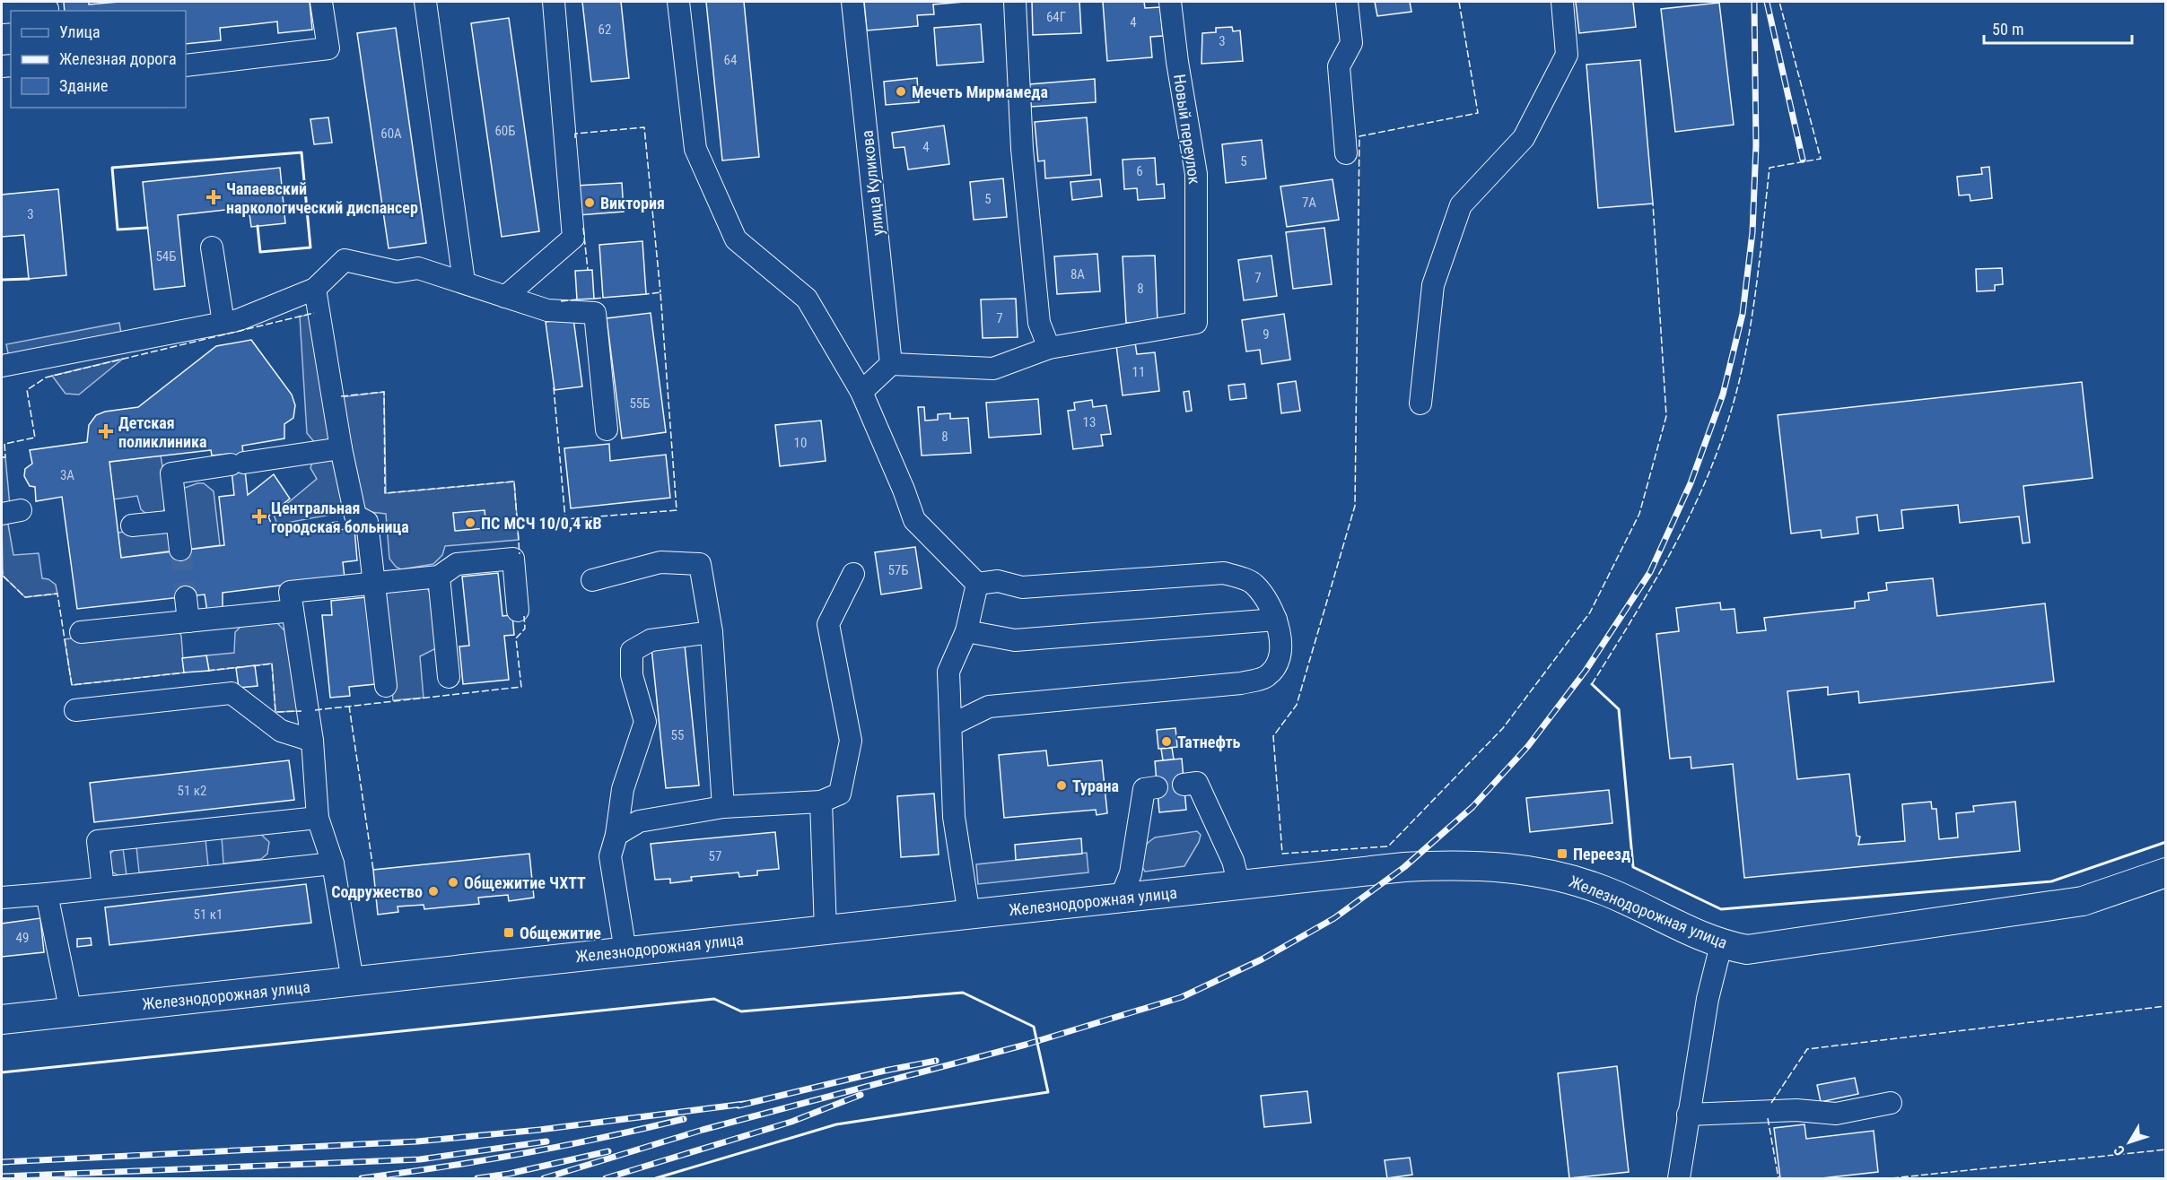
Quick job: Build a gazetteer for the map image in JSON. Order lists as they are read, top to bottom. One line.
{"streets":{"main road":["Железнодорожная улица"],"street":["Новый переулок","улица Куликова"]},"places":{"other":["Мечеть Мирмамеда","Виктория","ПС МСЧ 10/0,4 кВ","Татнефть","Турана","Общежитие ЧХТТ","Содружество"],"health":["Чапаевский наркологический диспансер","Детская поликлиника","Центральная городская больница"],"transit":["Переезд","Общежитие"]},"house_numbers":["64Г","4","62","3","64","60Б","60А","4","5","6","5","7А","3","54Б","8А","7","8","7","9","11","55Б","13","8","10","3А","57Б","55","51 к2","57","51 к1","49"],"legend":["Улица","Железная дорога","Здание"],"scale_bar":"50 m","north":"bottom left"}
